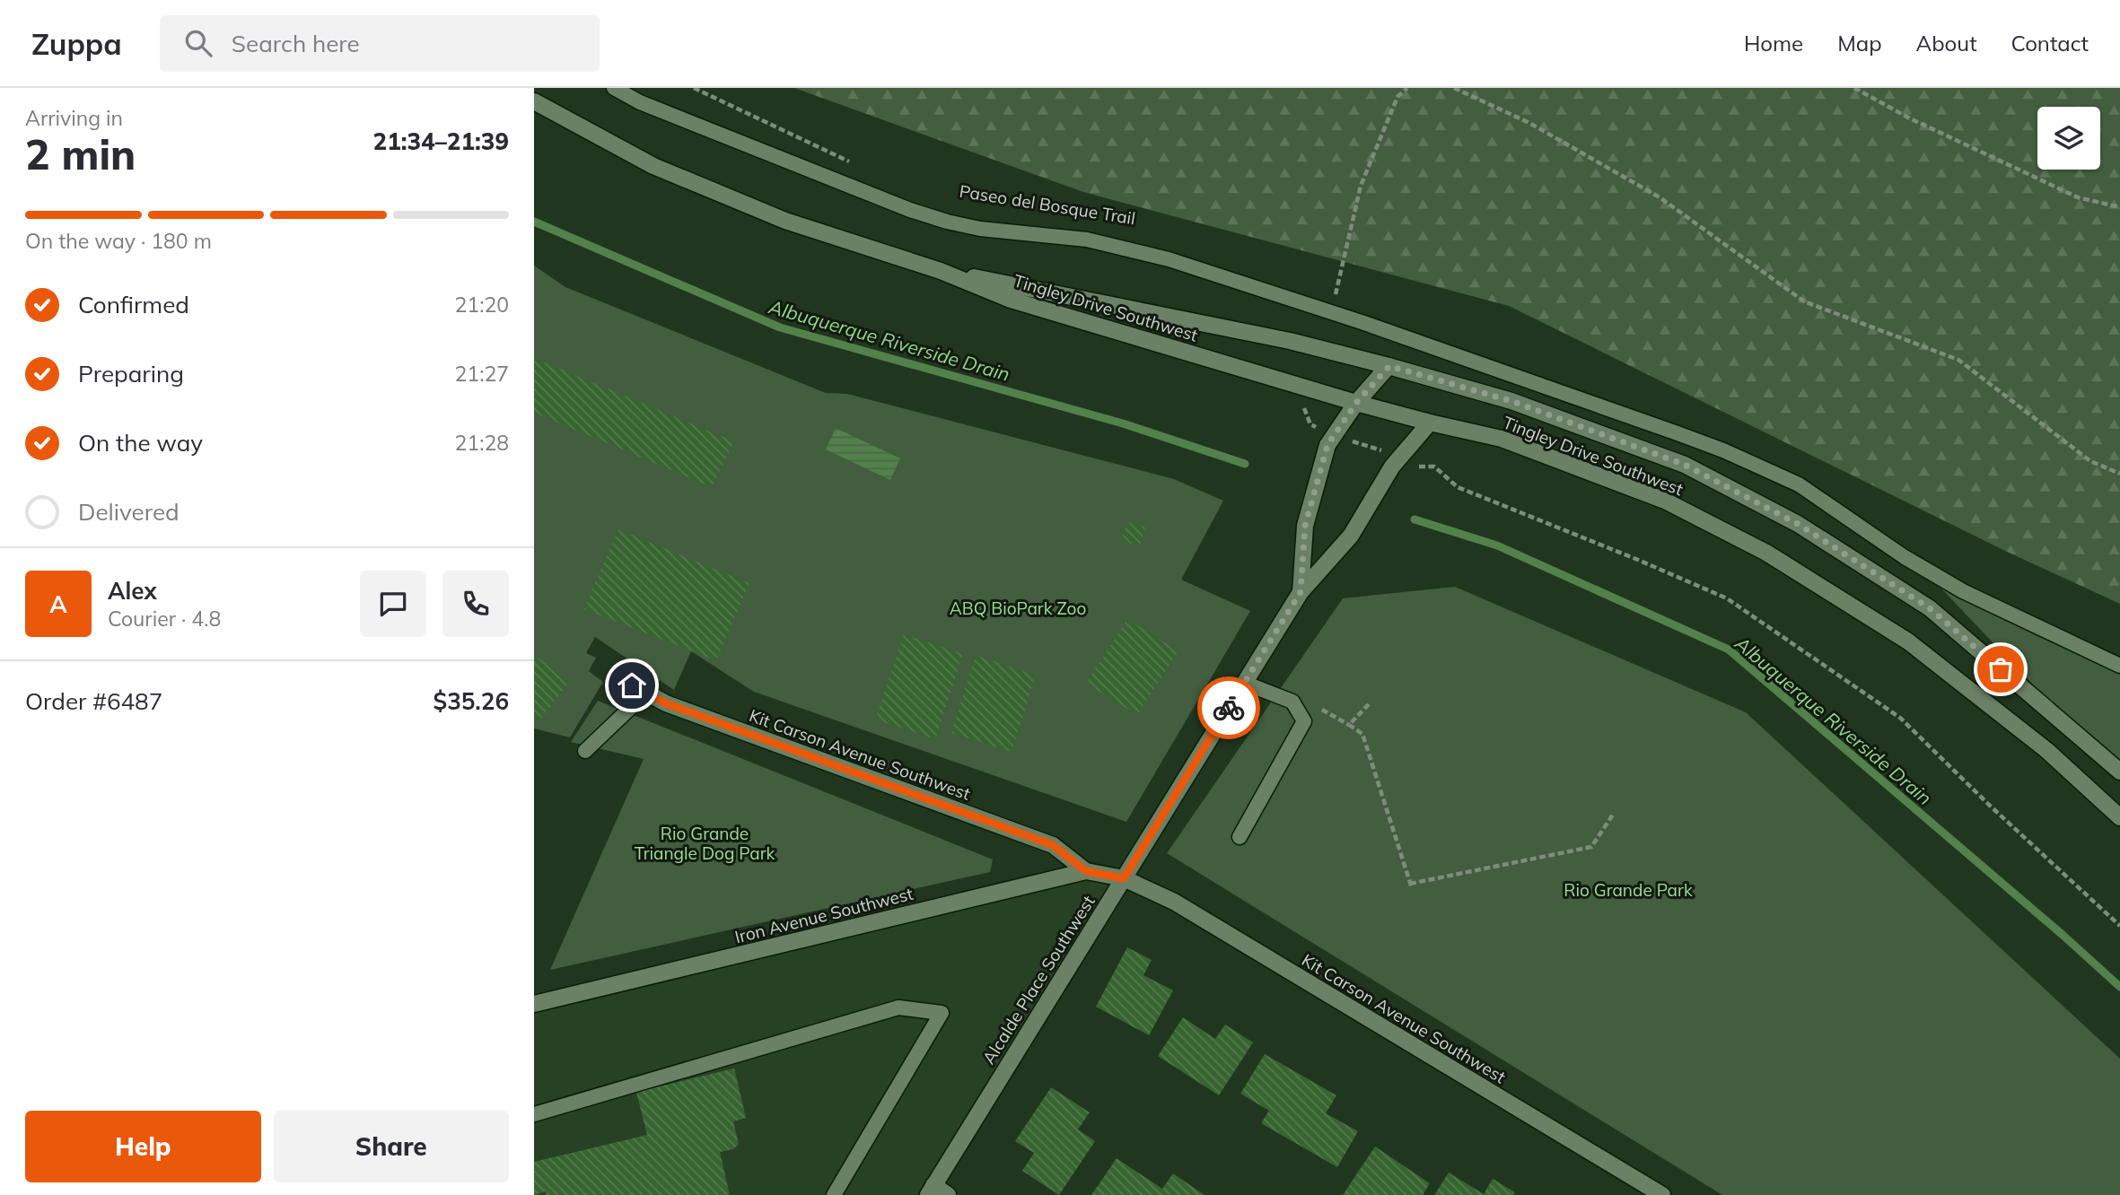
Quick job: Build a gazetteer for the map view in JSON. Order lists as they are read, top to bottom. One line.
{"streets":{"street":["Tingley Drive Southwest","Kit Carson Avenue Southwest","Iron Avenue Southwest","Alcalde Place Southwest"]},"crossings":[["Tingley Drive Southwest","Alcalde Place Southwest"],["Kit Carson Avenue Southwest","Iron Avenue Southwest"],["Kit Carson Avenue Southwest","Alcalde Place Southwest"],["Iron Avenue Southwest","Alcalde Place Southwest"]],"water":["Albuquerque Riverside Drain"],"parks":["ABQ BioPark Zoo","Rio Grande Triangle Dog Park","Rio Grande Park"],"page":{"header":"Zuppa","search":"Search here","nav":["Home","Map","About","Contact"],"heading":["2 min","Arriving in","21:34–21:39"],"panel":["Alex","Courier · 4.8","Order #6487","$35.26"],"bar":"On the way · 180 m","list":[["Confirmed","21:20"],["Preparing","21:27"],["On the way","21:28"],"Delivered"],"round":"A","buttons":["Help","Share"]}}
